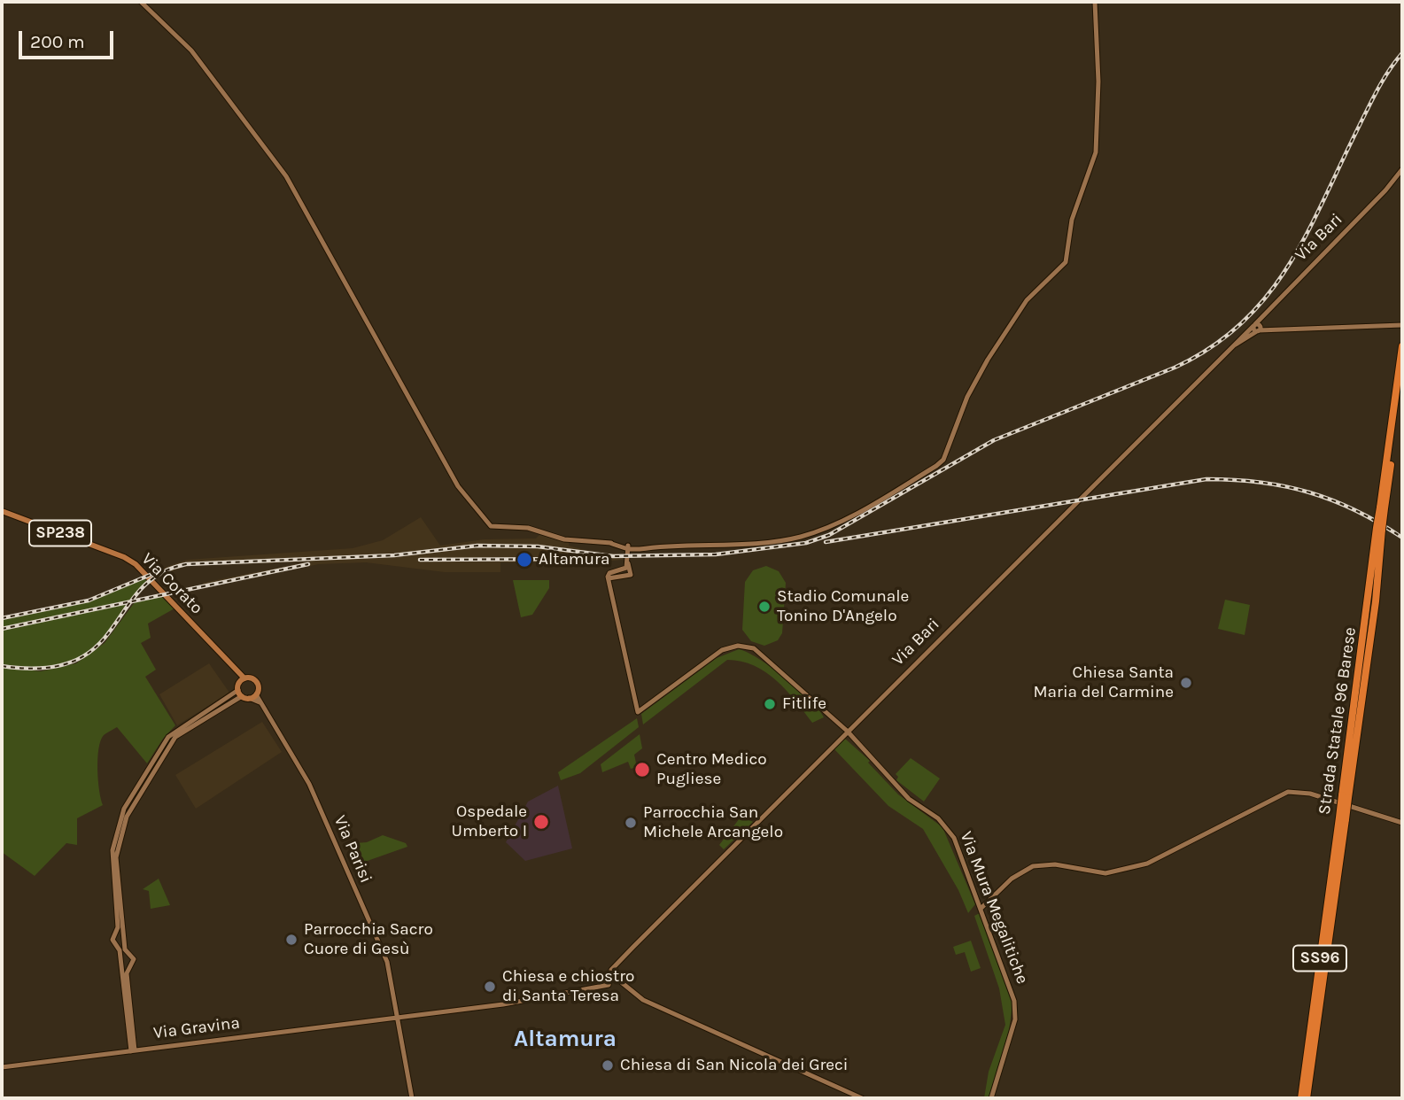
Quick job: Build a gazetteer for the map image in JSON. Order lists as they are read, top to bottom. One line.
{"streets":{"highway":["Strada Statale 96 Barese","SS96"],"main road":["Via Bari","SP238","Via Corato","Via Parisi","Via Mura Megalitiche","Via Gravina"]},"crossings":[["Via Bari","Via Mura Megalitiche"],["Via Bari","Via Gravina"],["Via Corato","Via Parisi"],["Via Parisi","Via Gravina"]],"districts":["Altamura"],"places":["Altamura","Stadio Comunale Tonino D'Angelo","Chiesa Santa Maria del Carmine","Fitlife","Centro Medico Pugliese","Ospedale Umberto I","Parrocchia San Michele Arcangelo","Parrocchia Sacro Cuore di Gesù","Chiesa e chiostro di Santa Teresa","Chiesa di San Nicola dei Greci"],"scale_bar":"200 m"}
